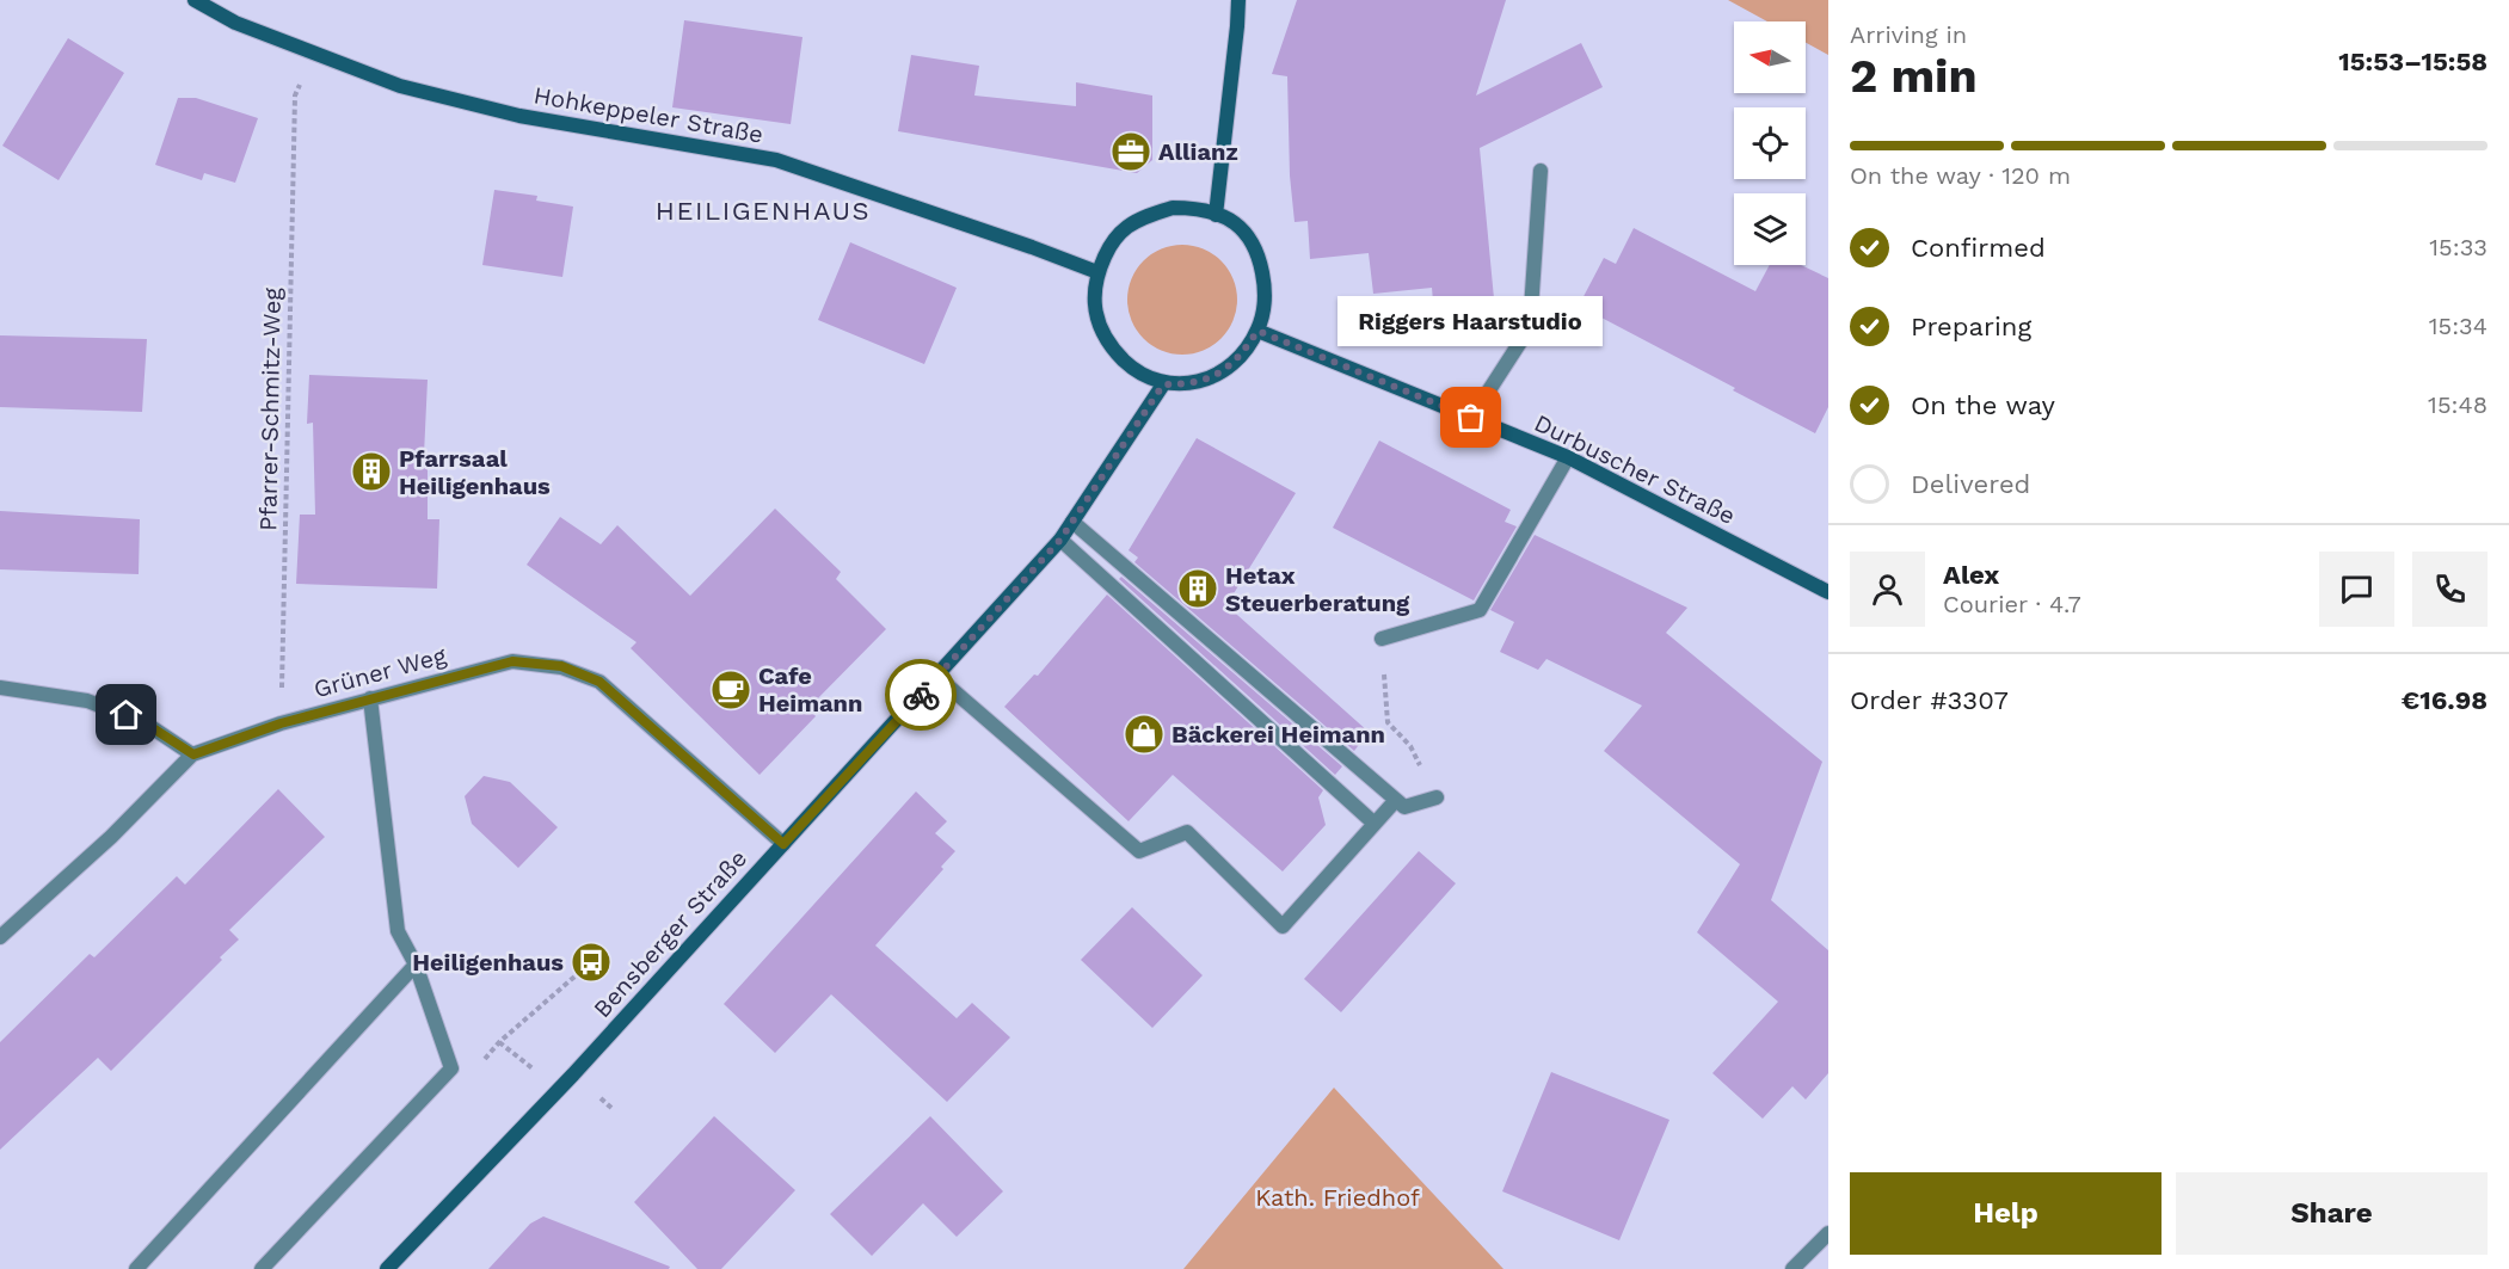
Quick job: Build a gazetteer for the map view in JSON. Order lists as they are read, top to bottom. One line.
{"streets":{"main road":["Hohkeppeler Straße","Durbuscher Straße","Bensberger Straße"],"street":["Grüner Weg"],"path":["Pfarrer-Schmitz-Weg"]},"crossings":[["Hohkeppeler Straße","Durbuscher Straße"],["Hohkeppeler Straße","Bensberger Straße"],["Pfarrer-Schmitz-Weg","Grüner Weg"],["Durbuscher Straße","Bensberger Straße"],["Grüner Weg","Bensberger Straße"]],"districts":["HEILIGENHAUS"],"parks":["Kath. Friedhof"],"places":{"office":["Allianz"],"other":["Riggers Haarstudio"],"building":["Pfarrsaal Heiligenhaus","Hetax Steuerberatung"],"cafe":["Cafe Heimann"],"shop":["Bäckerei Heimann"],"bus stop":["Heiligenhaus"]},"north":"left","page":{"heading":["2 min","Arriving in","15:53–15:58"],"panel":["Alex","Courier · 4.7","Order #3307","€16.98"],"bar":"On the way · 120 m","list":[["Confirmed","15:33"],["Preparing","15:34"],["On the way","15:48"],"Delivered"],"bubble":"Riggers Haarstudio","buttons":["Help","Share"]}}
